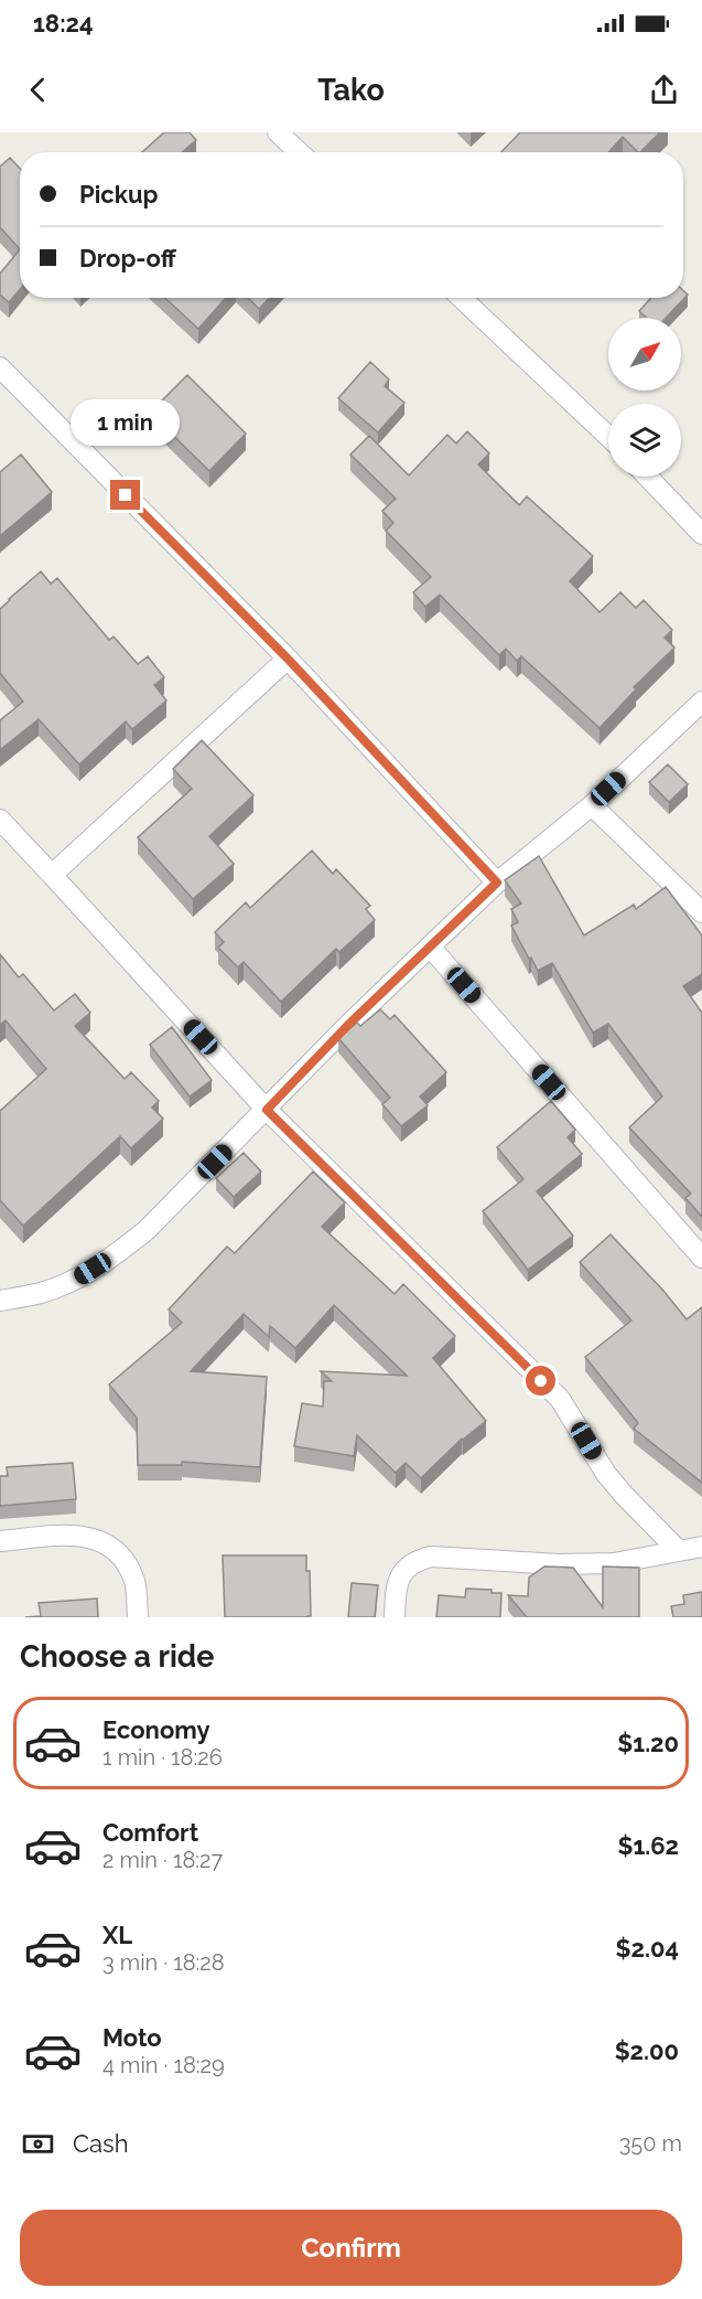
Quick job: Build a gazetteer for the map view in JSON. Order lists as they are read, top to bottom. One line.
{"north":"top right","page":{"status":"18:24","header":"Tako","banner":["Pickup","Drop-off"],"bubble":"1 min","heading":"Choose a ride","list":[{"name":"Economy","note":"1 min · 18:26","value":"$1.20"},{"name":"Comfort","note":"2 min · 18:27","value":"$1.62"},{"name":"XL","note":"3 min · 18:28","value":"$2.04"},{"name":"Moto","note":"4 min · 18:29","value":"$2.00"}],"pay":["Cash","350 m"],"buttons":"Confirm"}}
